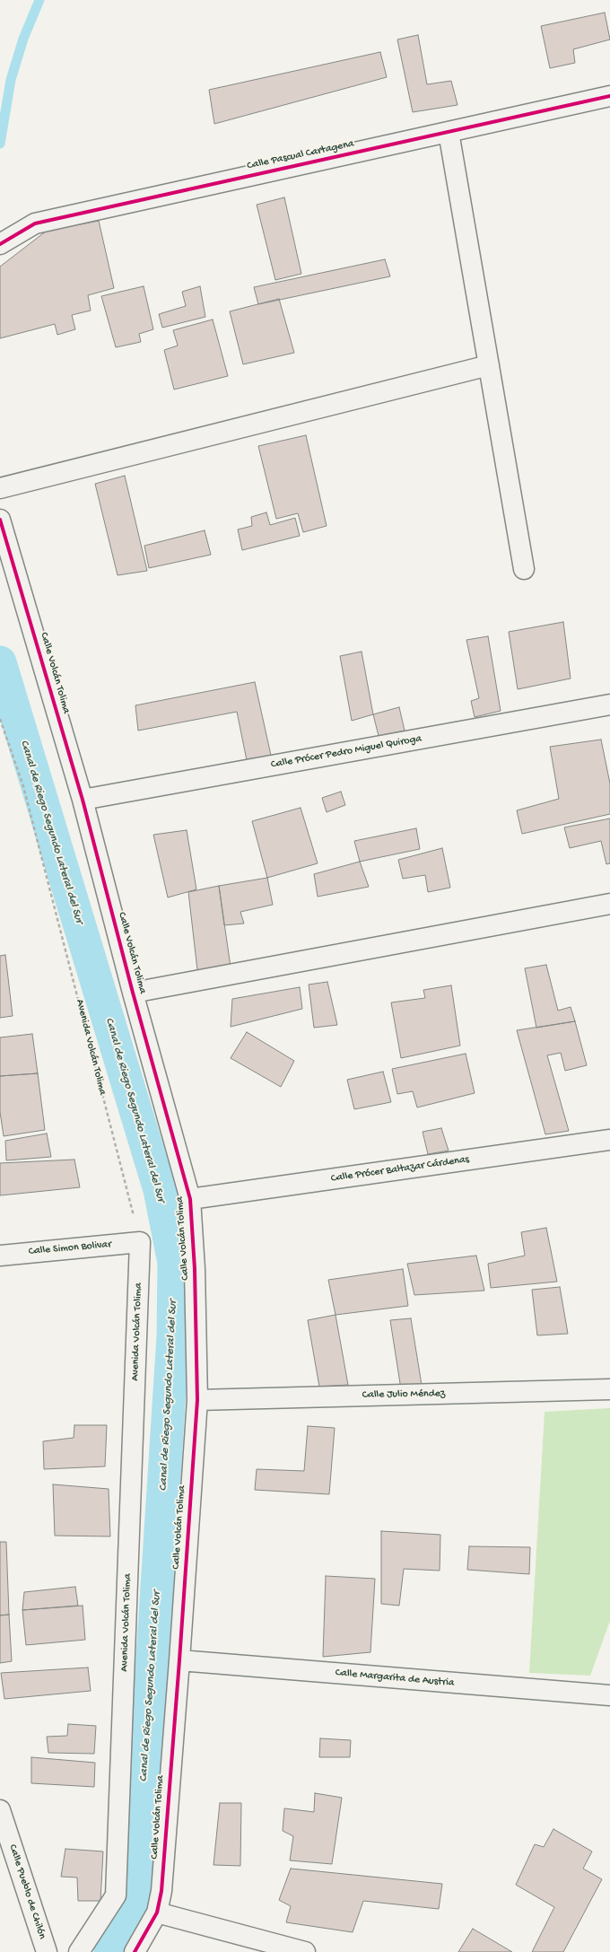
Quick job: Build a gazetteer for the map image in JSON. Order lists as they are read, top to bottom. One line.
{"streets":{"street":["Calle Pascual Cartagena","Calle Volcán Tolima","Calle Prócer Pedro Miguel Quiroga","Avenida Volcán Tolima","Calle Prócer Baltazar Cárdenas","Calle Simon Bolivar","Calle Julio Méndez","Calle Margarita de Austria","Calle Pueblo de Chilón"]},"crossings":[["Calle Volcán Tolima","Calle Prócer Pedro Miguel Quiroga"],["Calle Volcán Tolima","Calle Prócer Baltazar Cárdenas"],["Calle Volcán Tolima","Calle Julio Méndez"],["Calle Volcán Tolima","Calle Margarita de Austria"],["Avenida Volcán Tolima","Calle Simon Bolivar"]],"water":["Canal de Riego Segundo Lateral del Sur"]}
